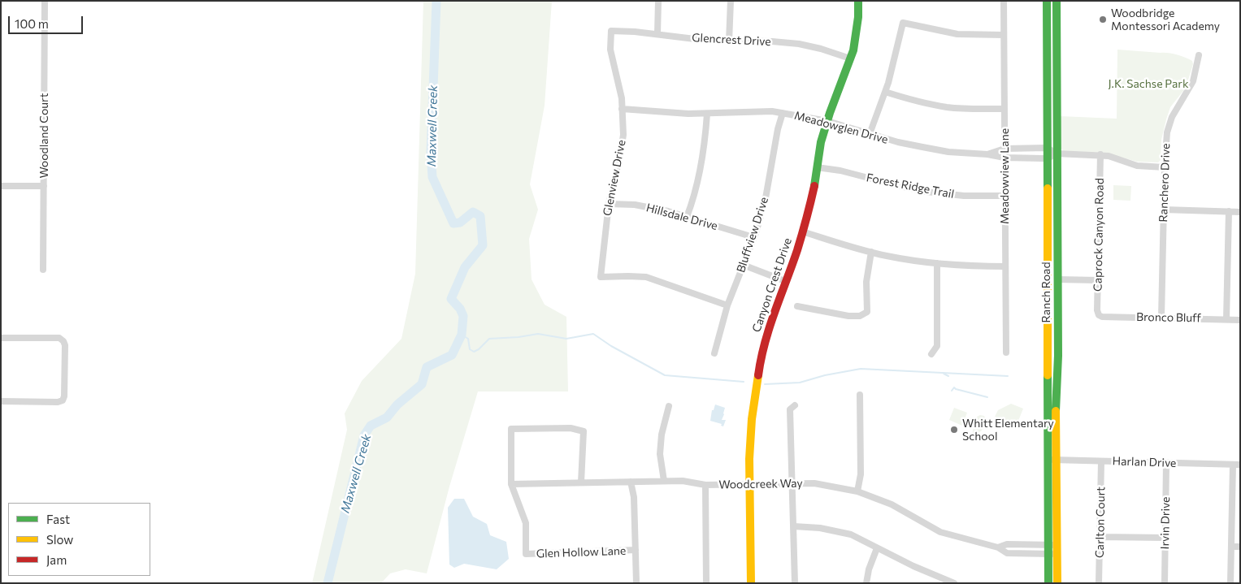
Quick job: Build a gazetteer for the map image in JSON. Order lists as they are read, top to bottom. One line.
{"streets":{"main road":["Canyon Crest Drive","Ranch Road"],"street":["Glencrest Drive","Meadowglen Drive","Woodland Court","Meadowview Lane","Glenview Drive","Ranchero Drive","Forest Ridge Trail","Hillsdale Drive","Bluffview Drive","Caprock Canyon Road","Bronco Bluff","Harlan Drive","Woodcreek Way","Carlton Court","Irvin Drive","Glen Hollow Lane"]},"crossings":[["Glencrest Drive","Glenview Drive"],["Glencrest Drive","Canyon Crest Drive"],["Meadowglen Drive","Meadowview Lane"],["Meadowglen Drive","Glenview Drive"],["Meadowglen Drive","Bluffview Drive"],["Meadowglen Drive","Canyon Crest Drive"],["Meadowglen Drive","Ranch Road"],["Meadowview Lane","Forest Ridge Trail"],["Glenview Drive","Hillsdale Drive"],["Glenview Drive","Bluffview Drive"],["Ranchero Drive","Bronco Bluff"],["Forest Ridge Trail","Canyon Crest Drive"],["Hillsdale Drive","Bluffview Drive"],["Caprock Canyon Road","Bronco Bluff"],["Canyon Crest Drive","Woodcreek Way"],["Ranch Road","Harlan Drive"],["Ranch Road","Woodcreek Way"],["Harlan Drive","Carlton Court"],["Harlan Drive","Irvin Drive"],["Woodcreek Way","Glen Hollow Lane"]],"water":["Maxwell Creek"],"parks":["J.K. Sachse Park"],"places":["Woodbridge Montessori Academy","Whitt Elementary School"],"legend":["Fast","Slow","Jam"],"scale_bar":"100 m"}
